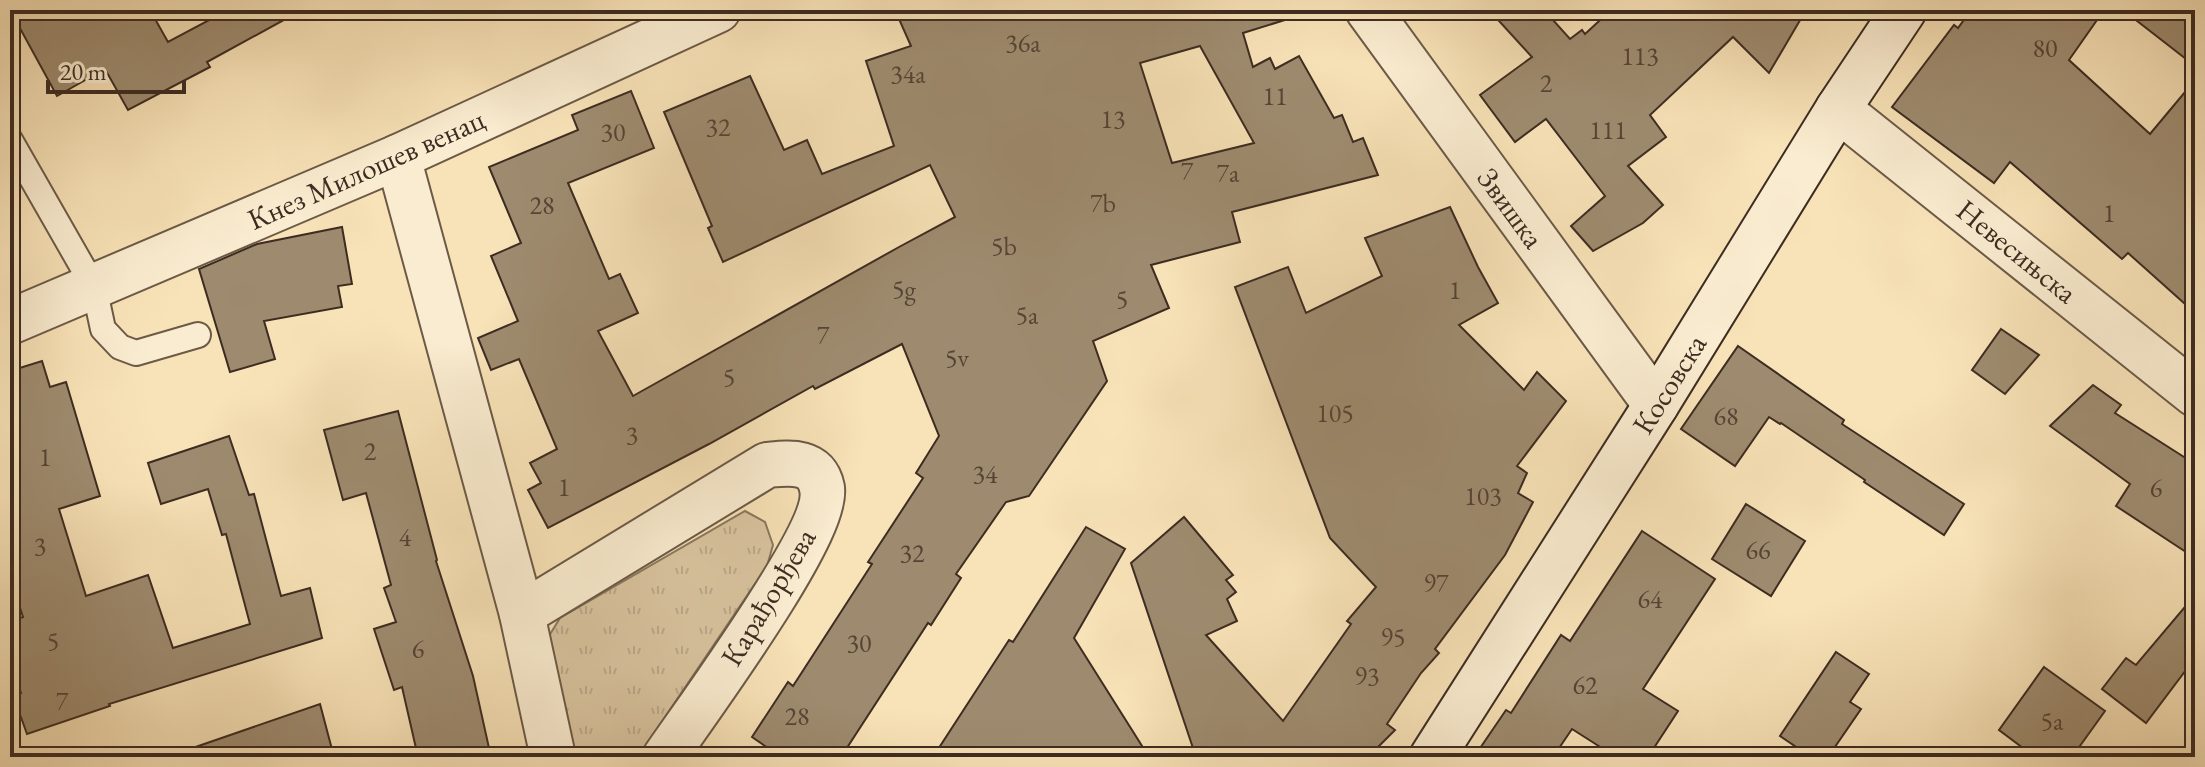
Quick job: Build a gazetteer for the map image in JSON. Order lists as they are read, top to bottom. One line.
{"streets":{"street":["Кнез Милошев венац","Звишка","Невесињска","Косовска","Карађорђева"]},"crossings":[["Звишка","Косовска"],["Невесињска","Косовска"]],"house_numbers":["36a","80","113","34a","2","11","13","32","111","30","7","7a","7b","28","1","5b","5g","1","5","5a","7","5v","5","105","68","3","2","1","34","1","6","103","4","3","66","32","97","64","95","5","30","6","93","62","7","28","5a"],"scale_bar":"20 m"}
